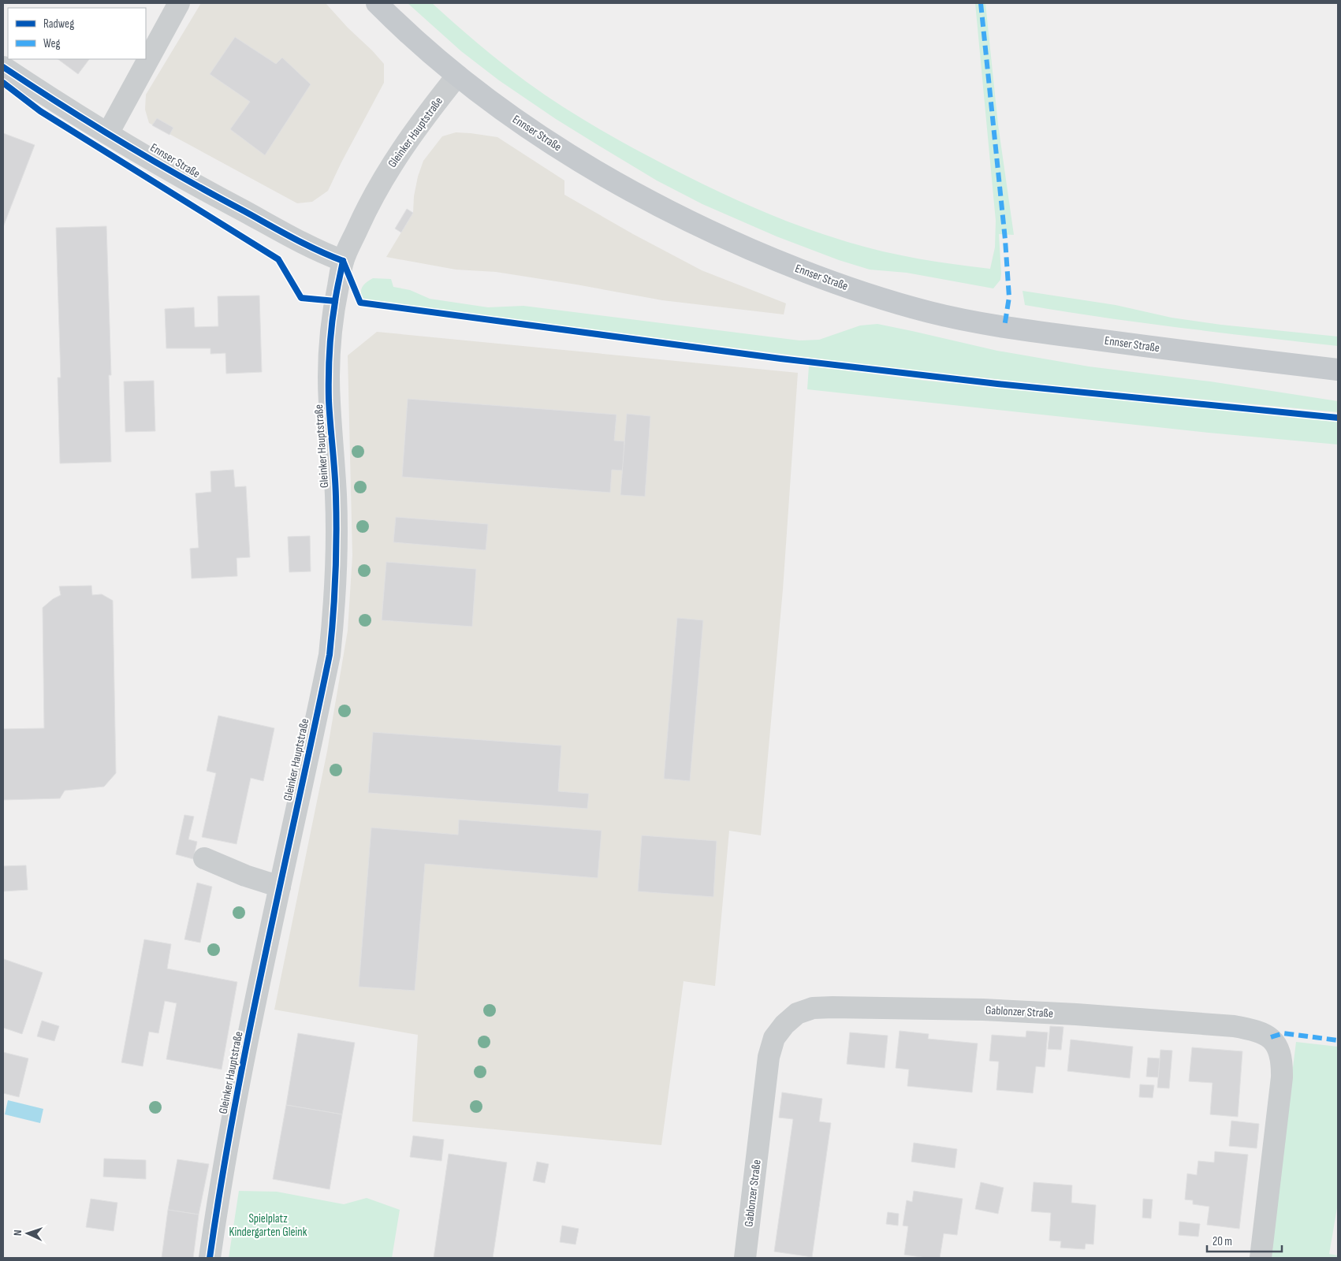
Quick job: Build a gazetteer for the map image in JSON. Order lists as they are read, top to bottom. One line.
{"streets":{"main road":["Ennser Straße"],"street":["Gleinker Hauptstraße","Gablonzer Straße"]},"crossings":[["Gleinker Hauptstraße","Ennser Straße"]],"parks":["Spielplatz Kindergarten Gleink"],"legend":["Radweg","Weg"],"scale_bar":"20 m","north":"left"}
